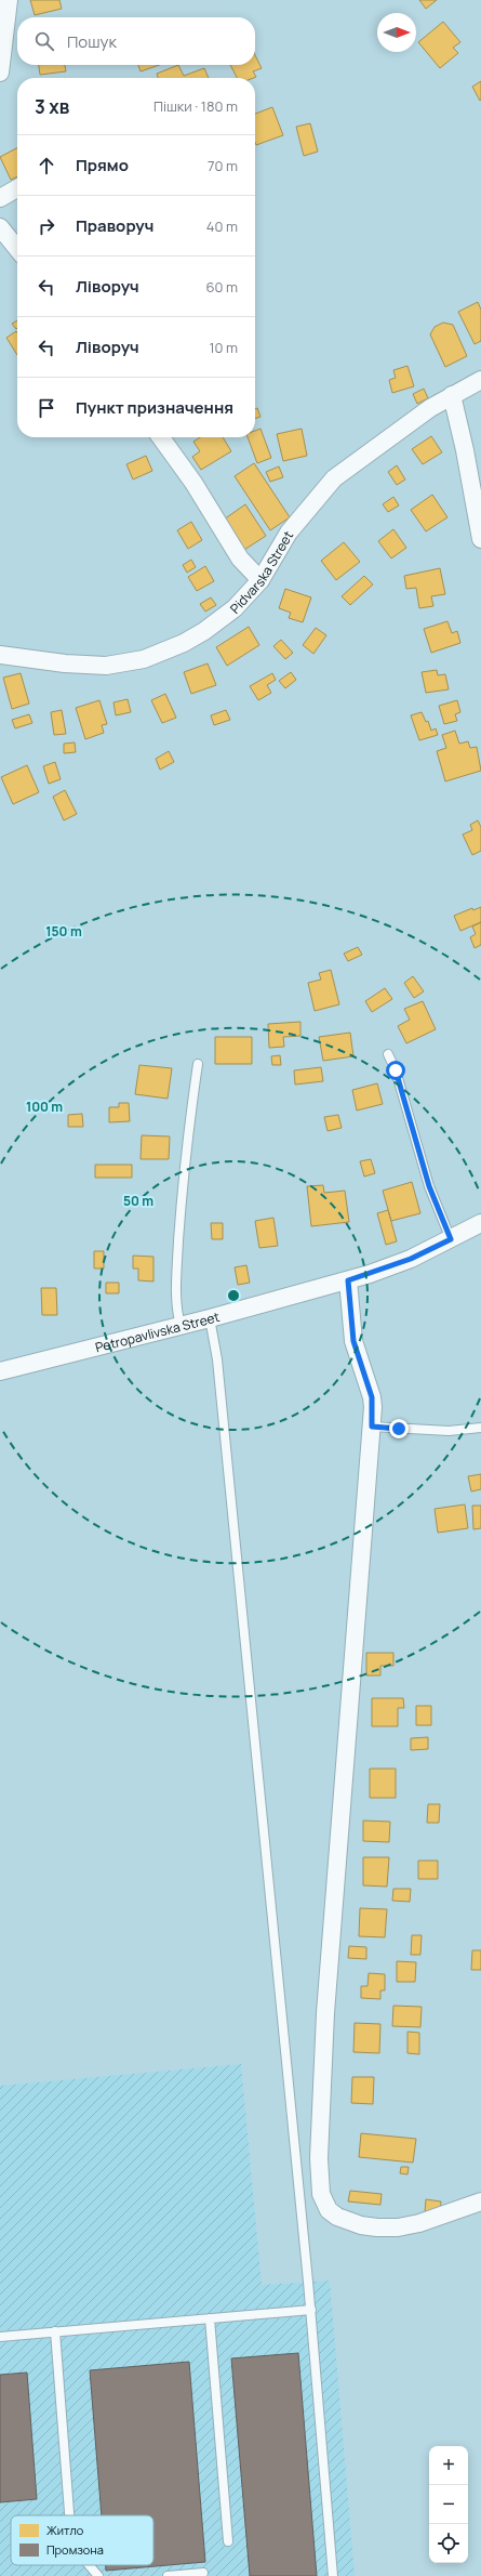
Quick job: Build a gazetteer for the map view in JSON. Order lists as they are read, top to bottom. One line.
{"streets":{"street":["Pidvarska Street","Petropavlivska Street"]},"legend":["Житло","Промзона"],"north":"right","page":{"search":"Пошук","heading":["3 хв","Пішки · 180 m"],"list":[["Прямо","70 m"],["Праворуч","40 m"],["Ліворуч","60 m"],["Ліворуч","10 m"],"Пункт призначення"],"map_buttons":["+","−"]},"rings":["150 m","100 m","50 m"]}
